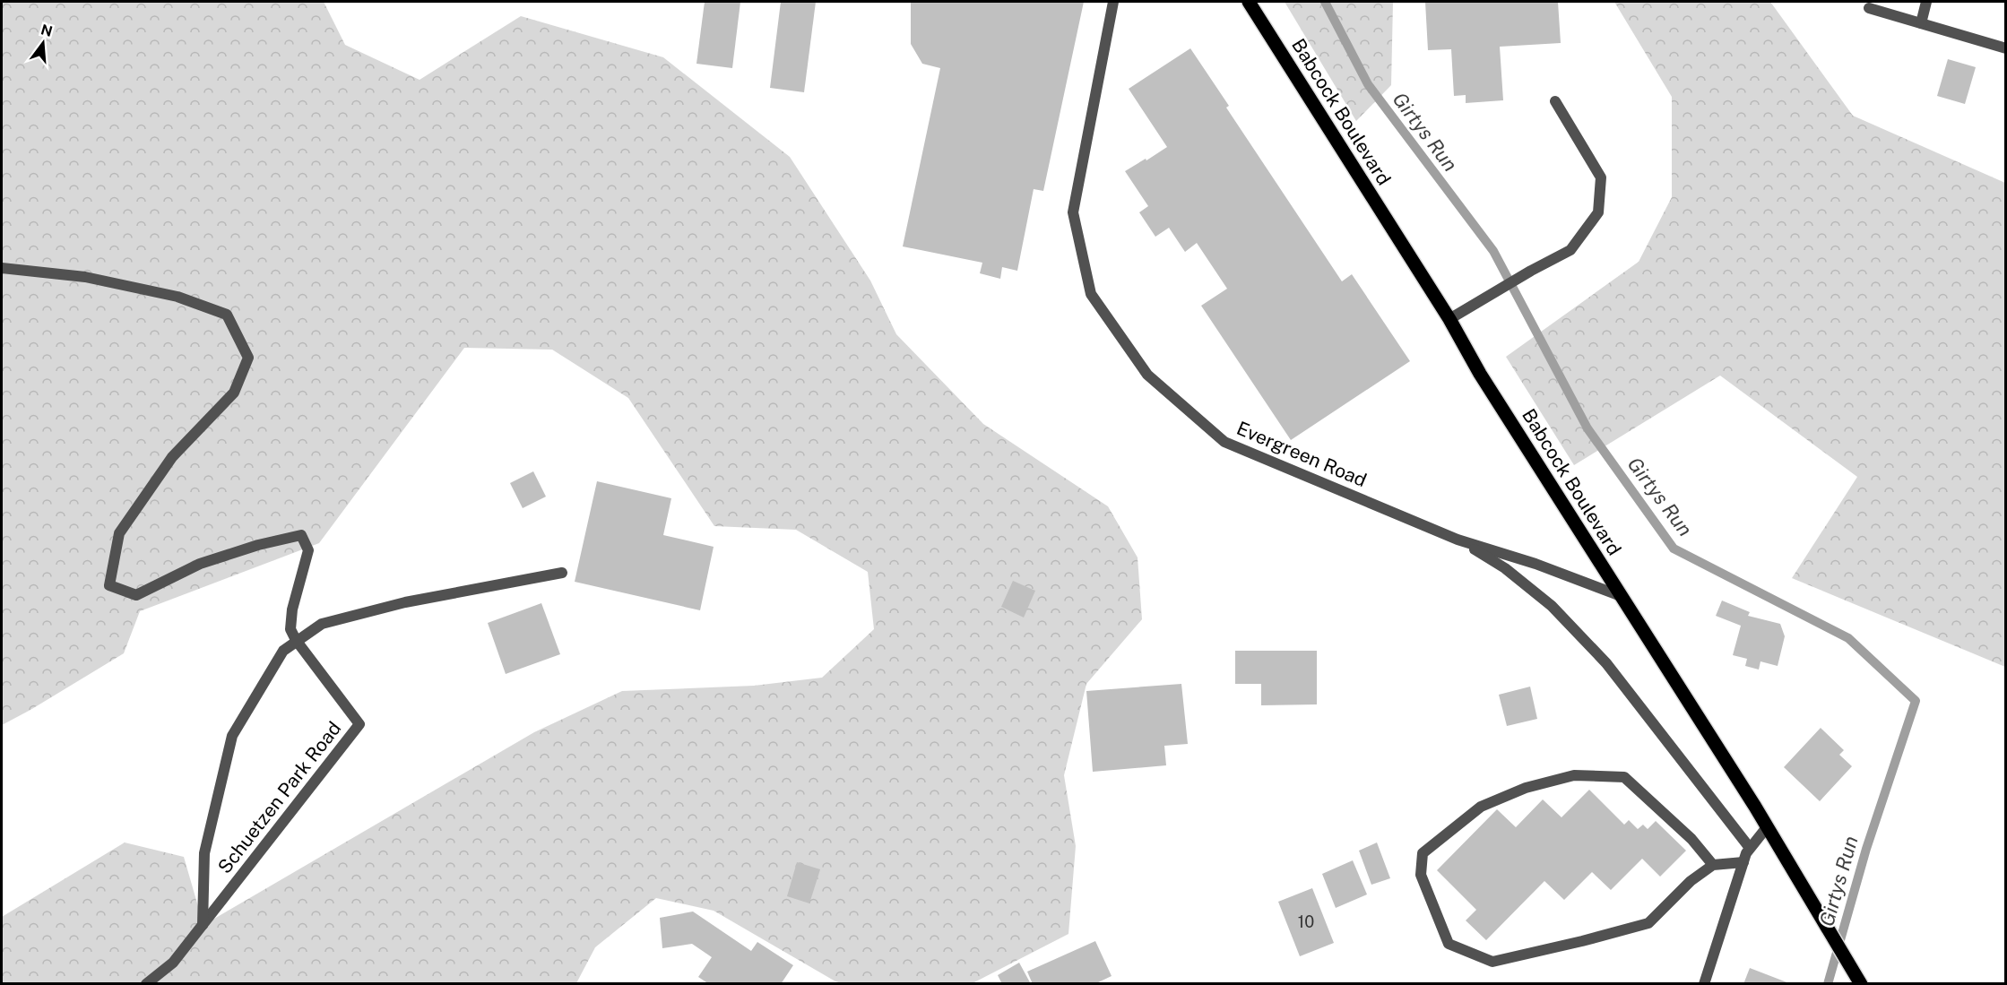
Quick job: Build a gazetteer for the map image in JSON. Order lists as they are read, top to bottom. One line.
{"streets":{"main road":["Babcock Boulevard"],"street":["Evergreen Road","Schuetzen Park Road"]},"crossings":[["Babcock Boulevard","Evergreen Road"]],"water":["Girtys Run"],"house_numbers":["10"],"north":"top"}
